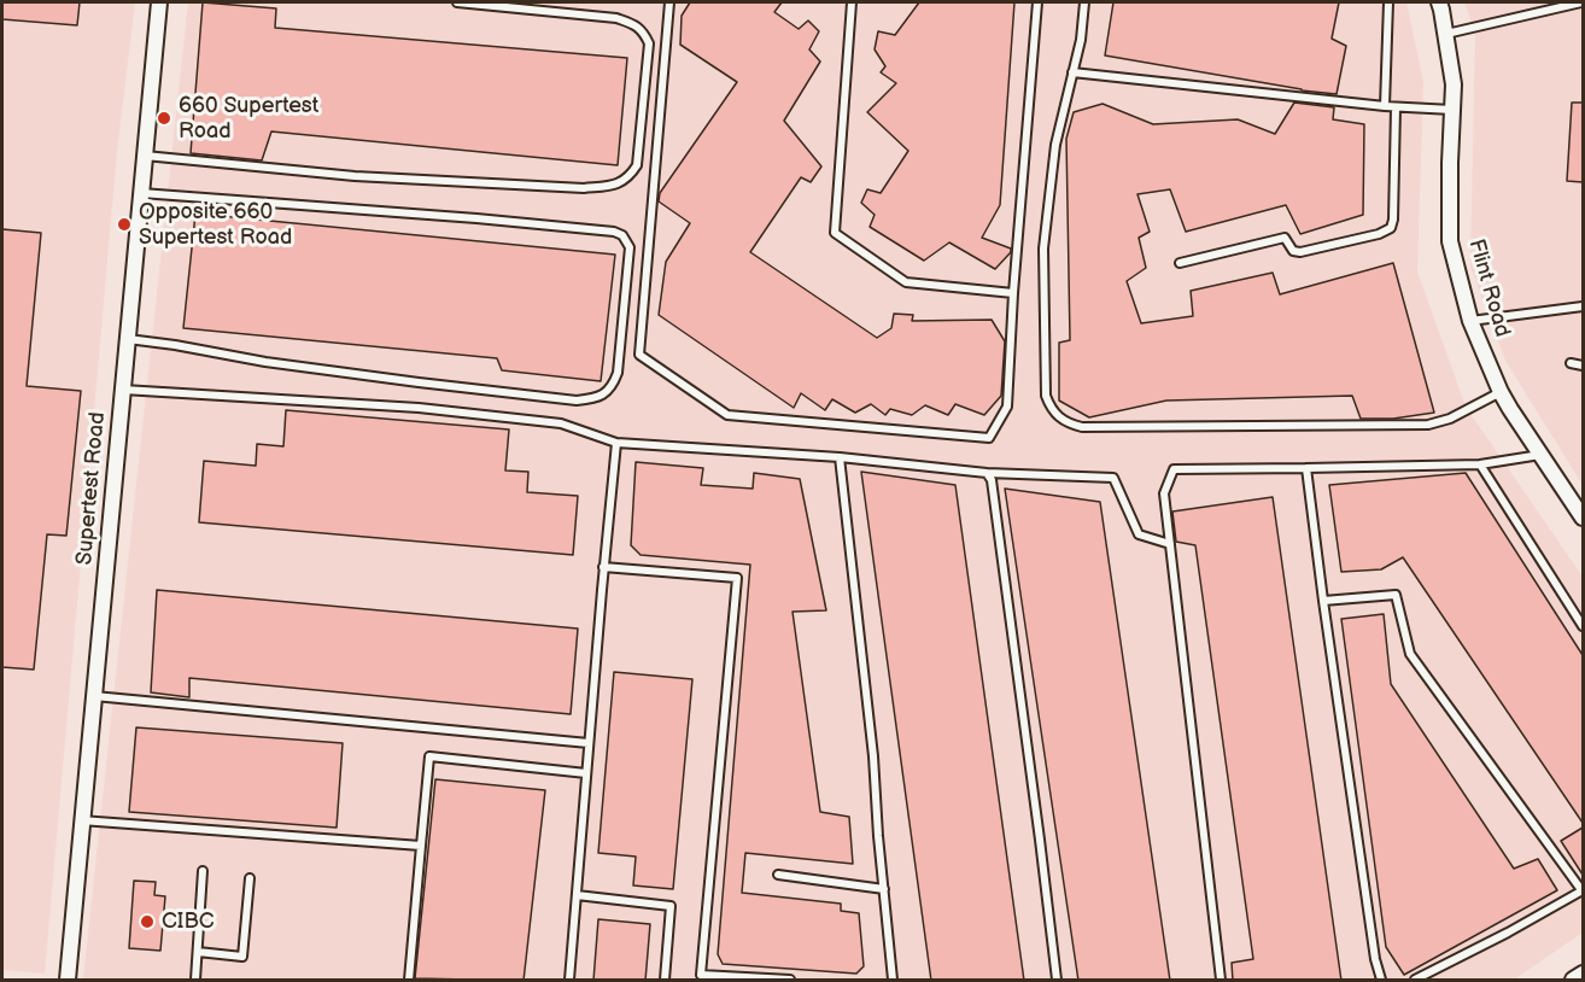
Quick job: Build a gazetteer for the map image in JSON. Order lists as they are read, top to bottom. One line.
{"streets":{"street":["Flint Road","Supertest Road"]},"places":["660 Supertest Road","Opposite 660 Supertest Road","CIBC"]}
